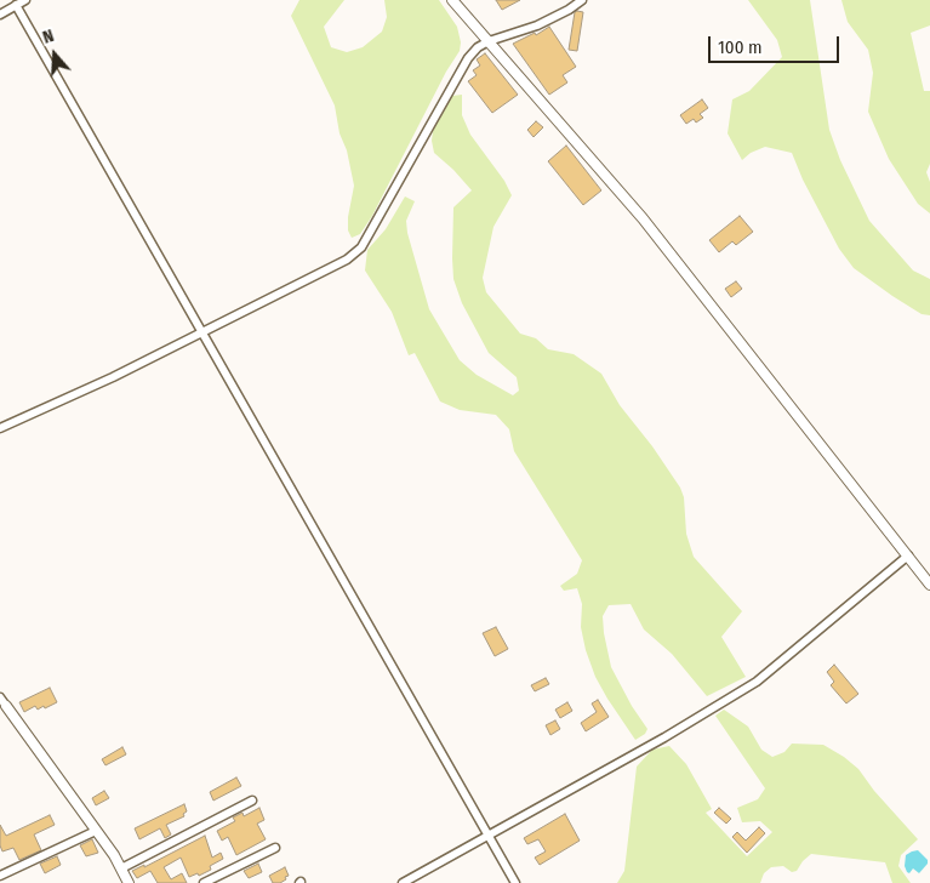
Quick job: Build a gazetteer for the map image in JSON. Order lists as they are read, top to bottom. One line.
{"scale_bar":"100 m","north":"top"}
